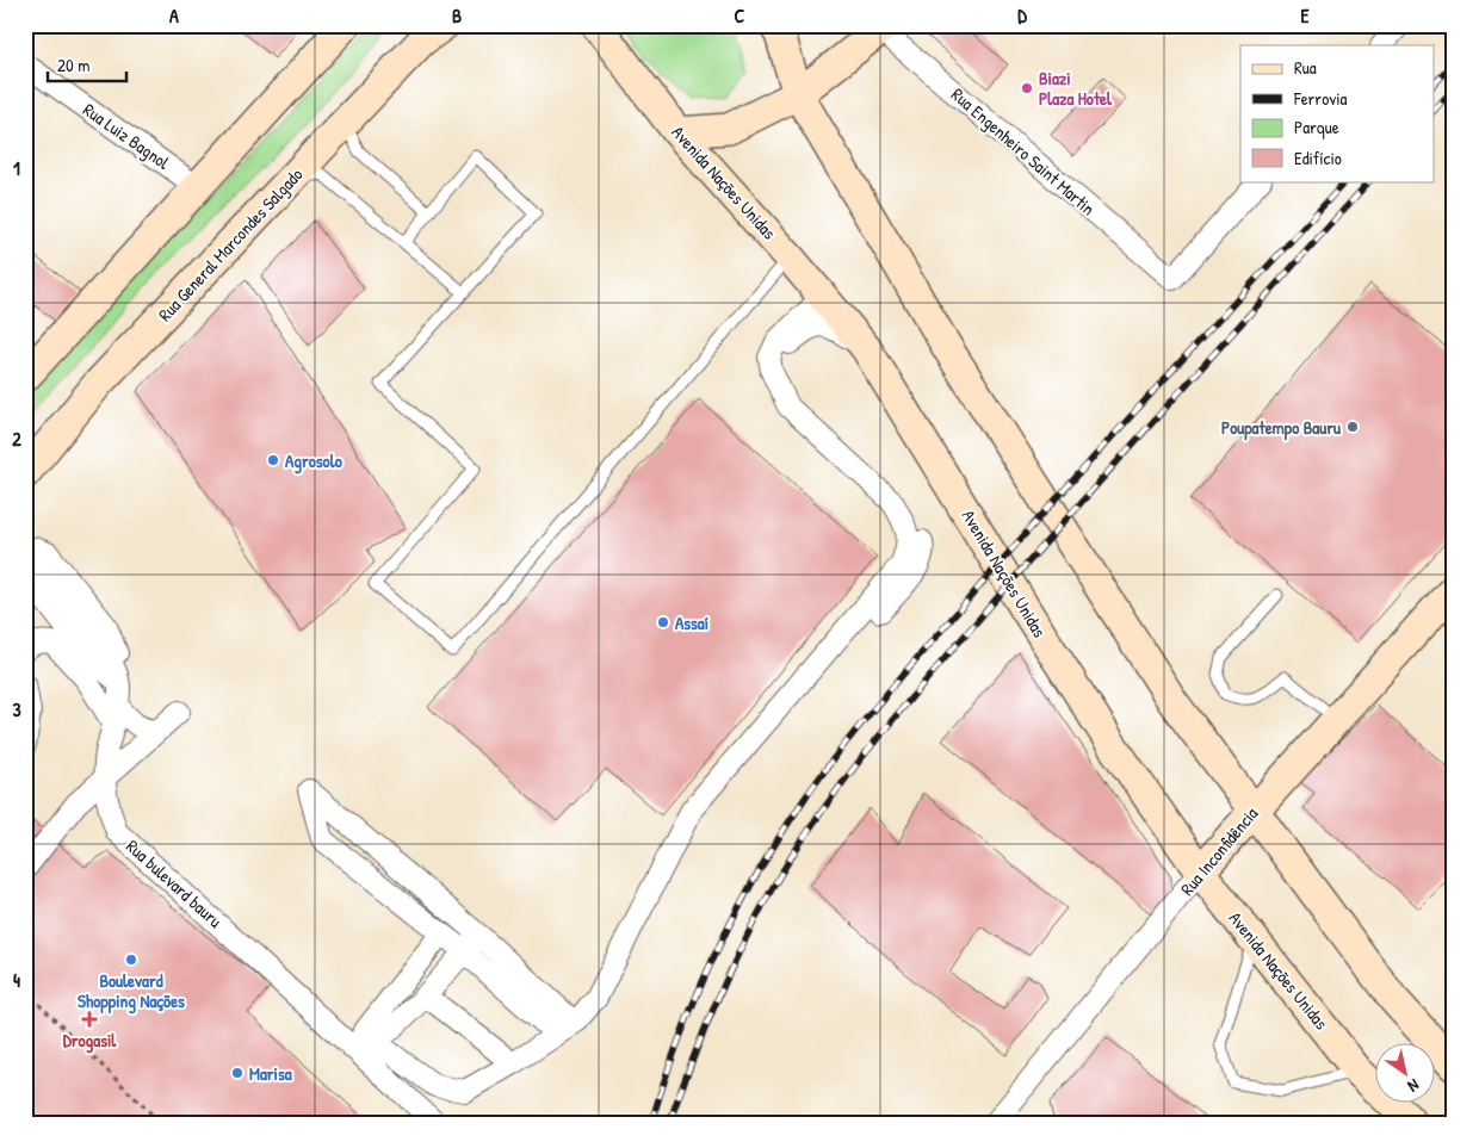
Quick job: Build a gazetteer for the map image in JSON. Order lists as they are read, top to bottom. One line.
{"streets":{"main road":["Avenida Nações Unidas","Rua General Marcondes Salgado","Rua Inconfidência"],"street":["Rua Luiz Bagnol","Rua Engenheiro Saint Martin","Rua bulevard bauru"]},"crossings":[["Avenida Nações Unidas","Rua Inconfidência"]],"places":{"other":["Biazi Plaza Hotel","Poupatempo Bauru","Agrosolo","Assaí","Boulevard Shopping Nações","Marisa"],"health":["Drogasil"]},"legend":["Rua","Ferrovia","Parque","Edifício"],"scale_bar":"20 m","north":"bottom right","grid":{"columns":["A","B","C","D","E"],"rows":["1","2","3","4"]}}
